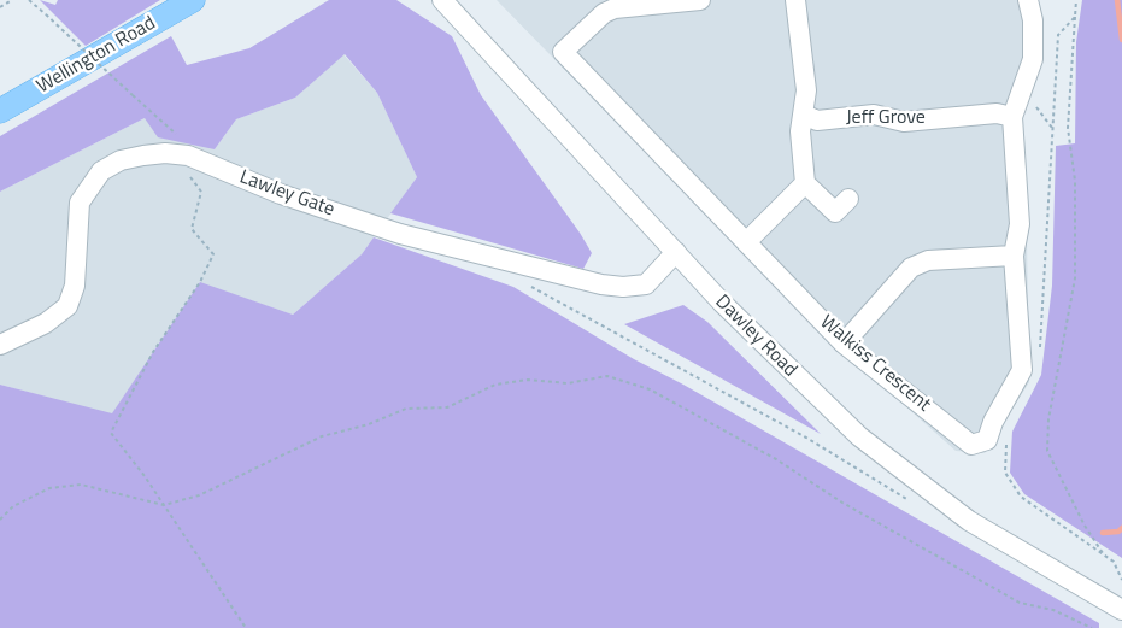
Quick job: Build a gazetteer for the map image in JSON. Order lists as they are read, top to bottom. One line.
{"streets":{"main road":["Wellington Road"],"street":["Jeff Grove","Lawley Gate","Dawley Road","Walkiss Crescent"]},"crossings":[["Jeff Grove","Walkiss Crescent"],["Lawley Gate","Dawley Road"]]}
